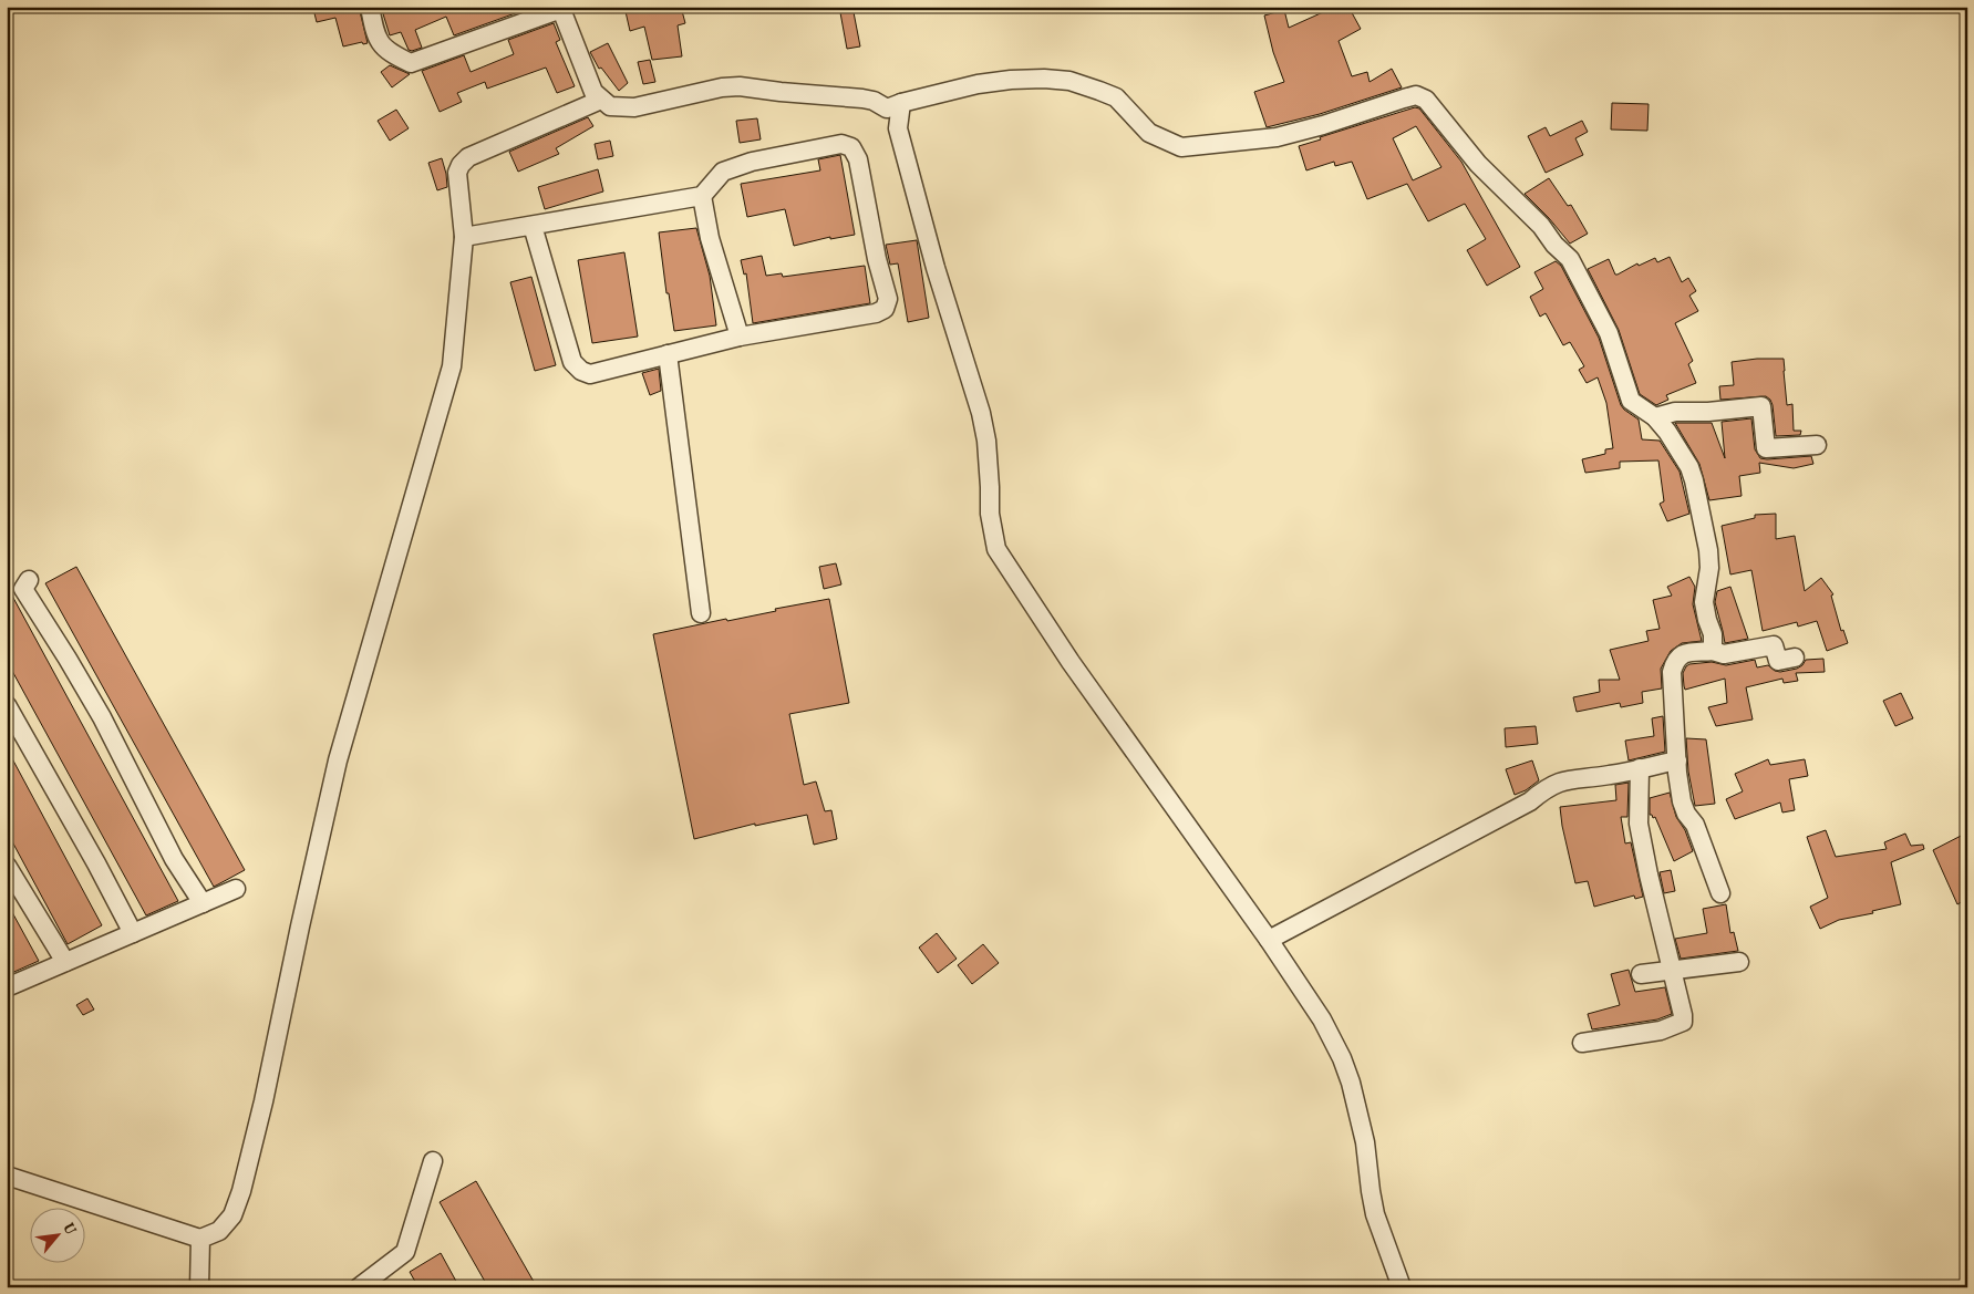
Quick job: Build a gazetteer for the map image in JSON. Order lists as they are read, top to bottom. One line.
{"north":"top right"}
